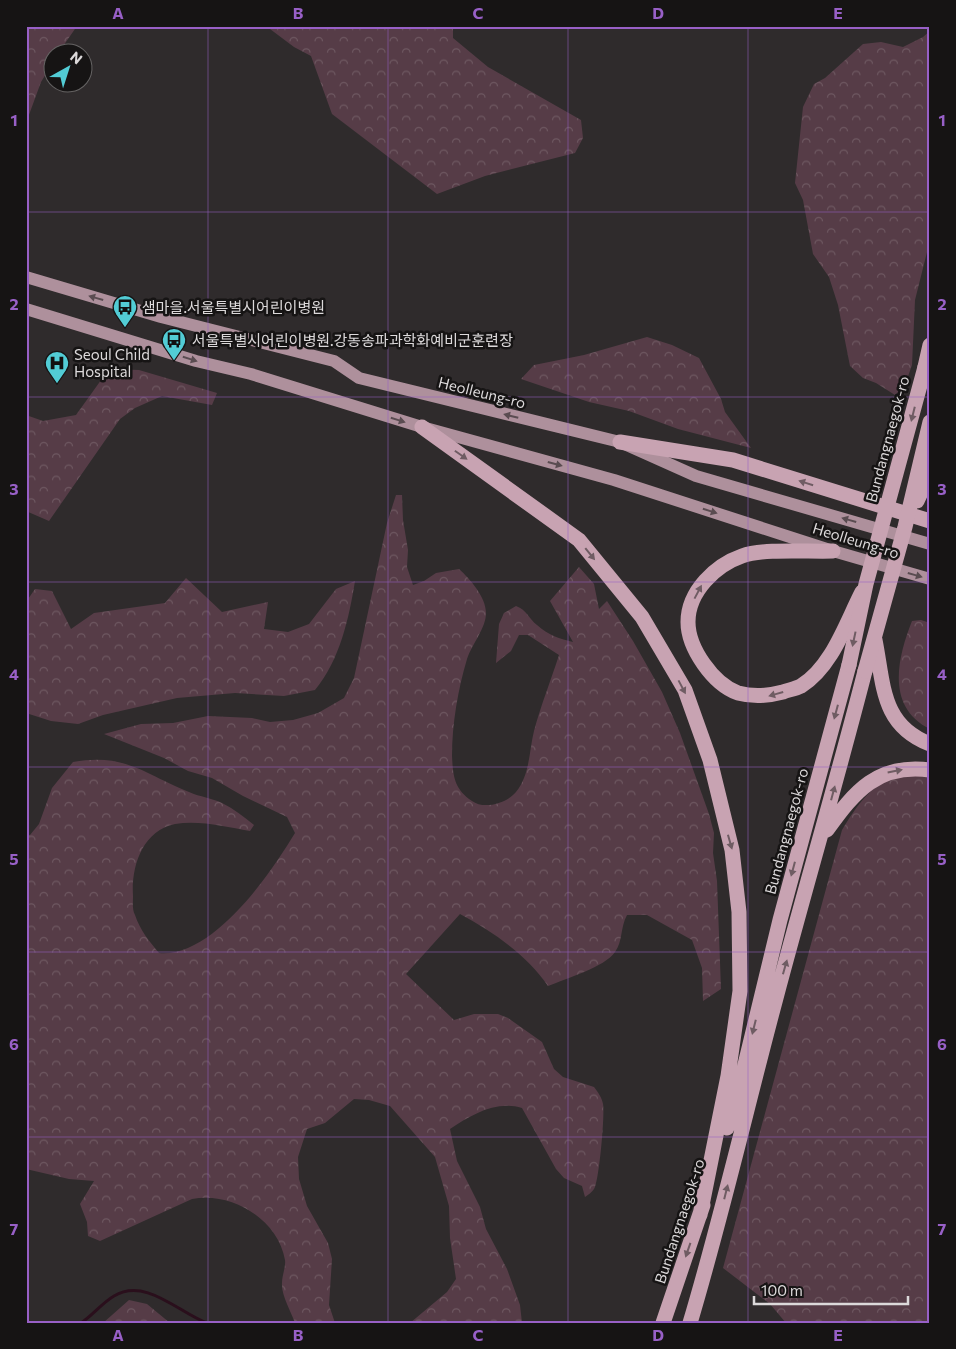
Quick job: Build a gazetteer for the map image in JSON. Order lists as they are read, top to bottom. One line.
{"streets":{"highway":["Bundangnaegok-ro"],"main road":["Heolleung-ro"]},"places":{"bus stop":["샘마을.서울특별시어린이병원","서울특별시어린이병원.강동송파과학화예비군훈련장"],"hospital":["Seoul Child Hospital"]},"scale_bar":"100 m","north":"top right","grid":{"columns":["A","B","C","D","E"],"rows":["1","2","3","4","5","6","7"]}}
